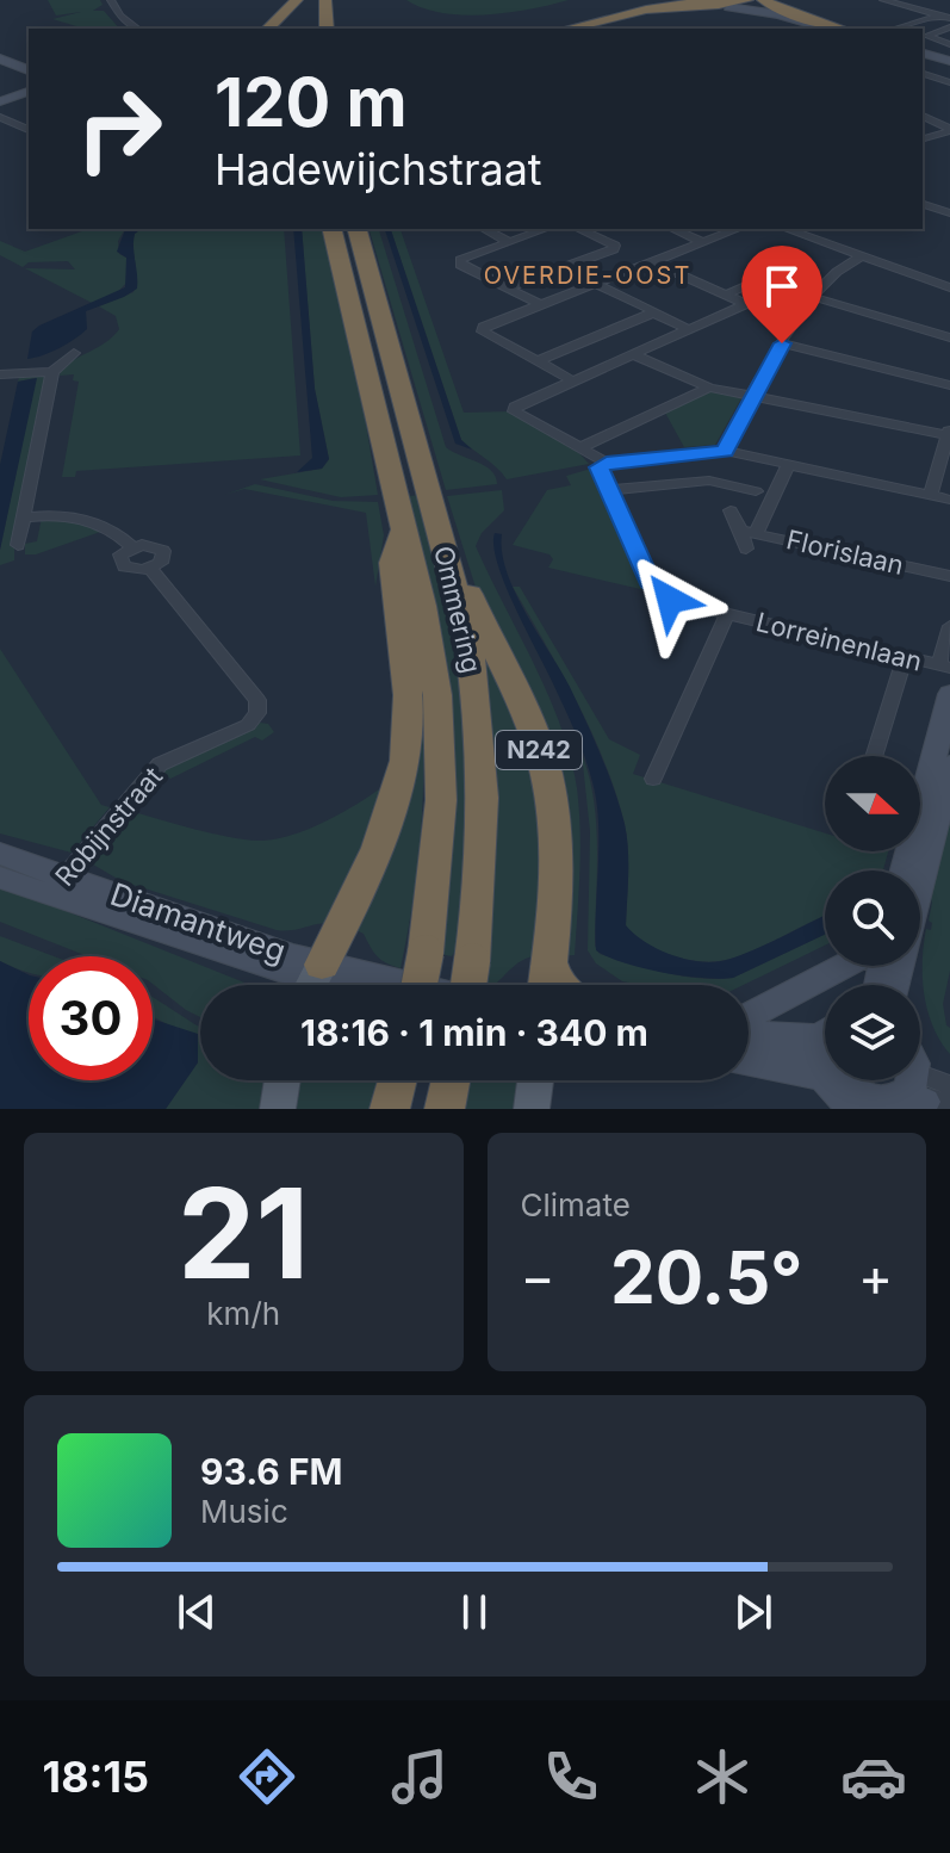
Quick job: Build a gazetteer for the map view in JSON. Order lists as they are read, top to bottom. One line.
{"streets":{"highway":["Ommering","N242"],"street":["Florislaan","Lorreinenlaan","Robijnstraat","Diamantweg"]},"crossings":[["Ommering","N242"],["Robijnstraat","Diamantweg"]],"districts":["OVERDIE-OOST"],"north":"right","page":{"turn":["120 m","Hadewijchstraat"],"limit":"30","trip":"18:16 · 1 min · 340 m","tile":[["21","km/h"],"Climate"],"heat":["−","20.5°","+"],"song":["93.6 FM","Music"],"tabs":"18:15"}}
